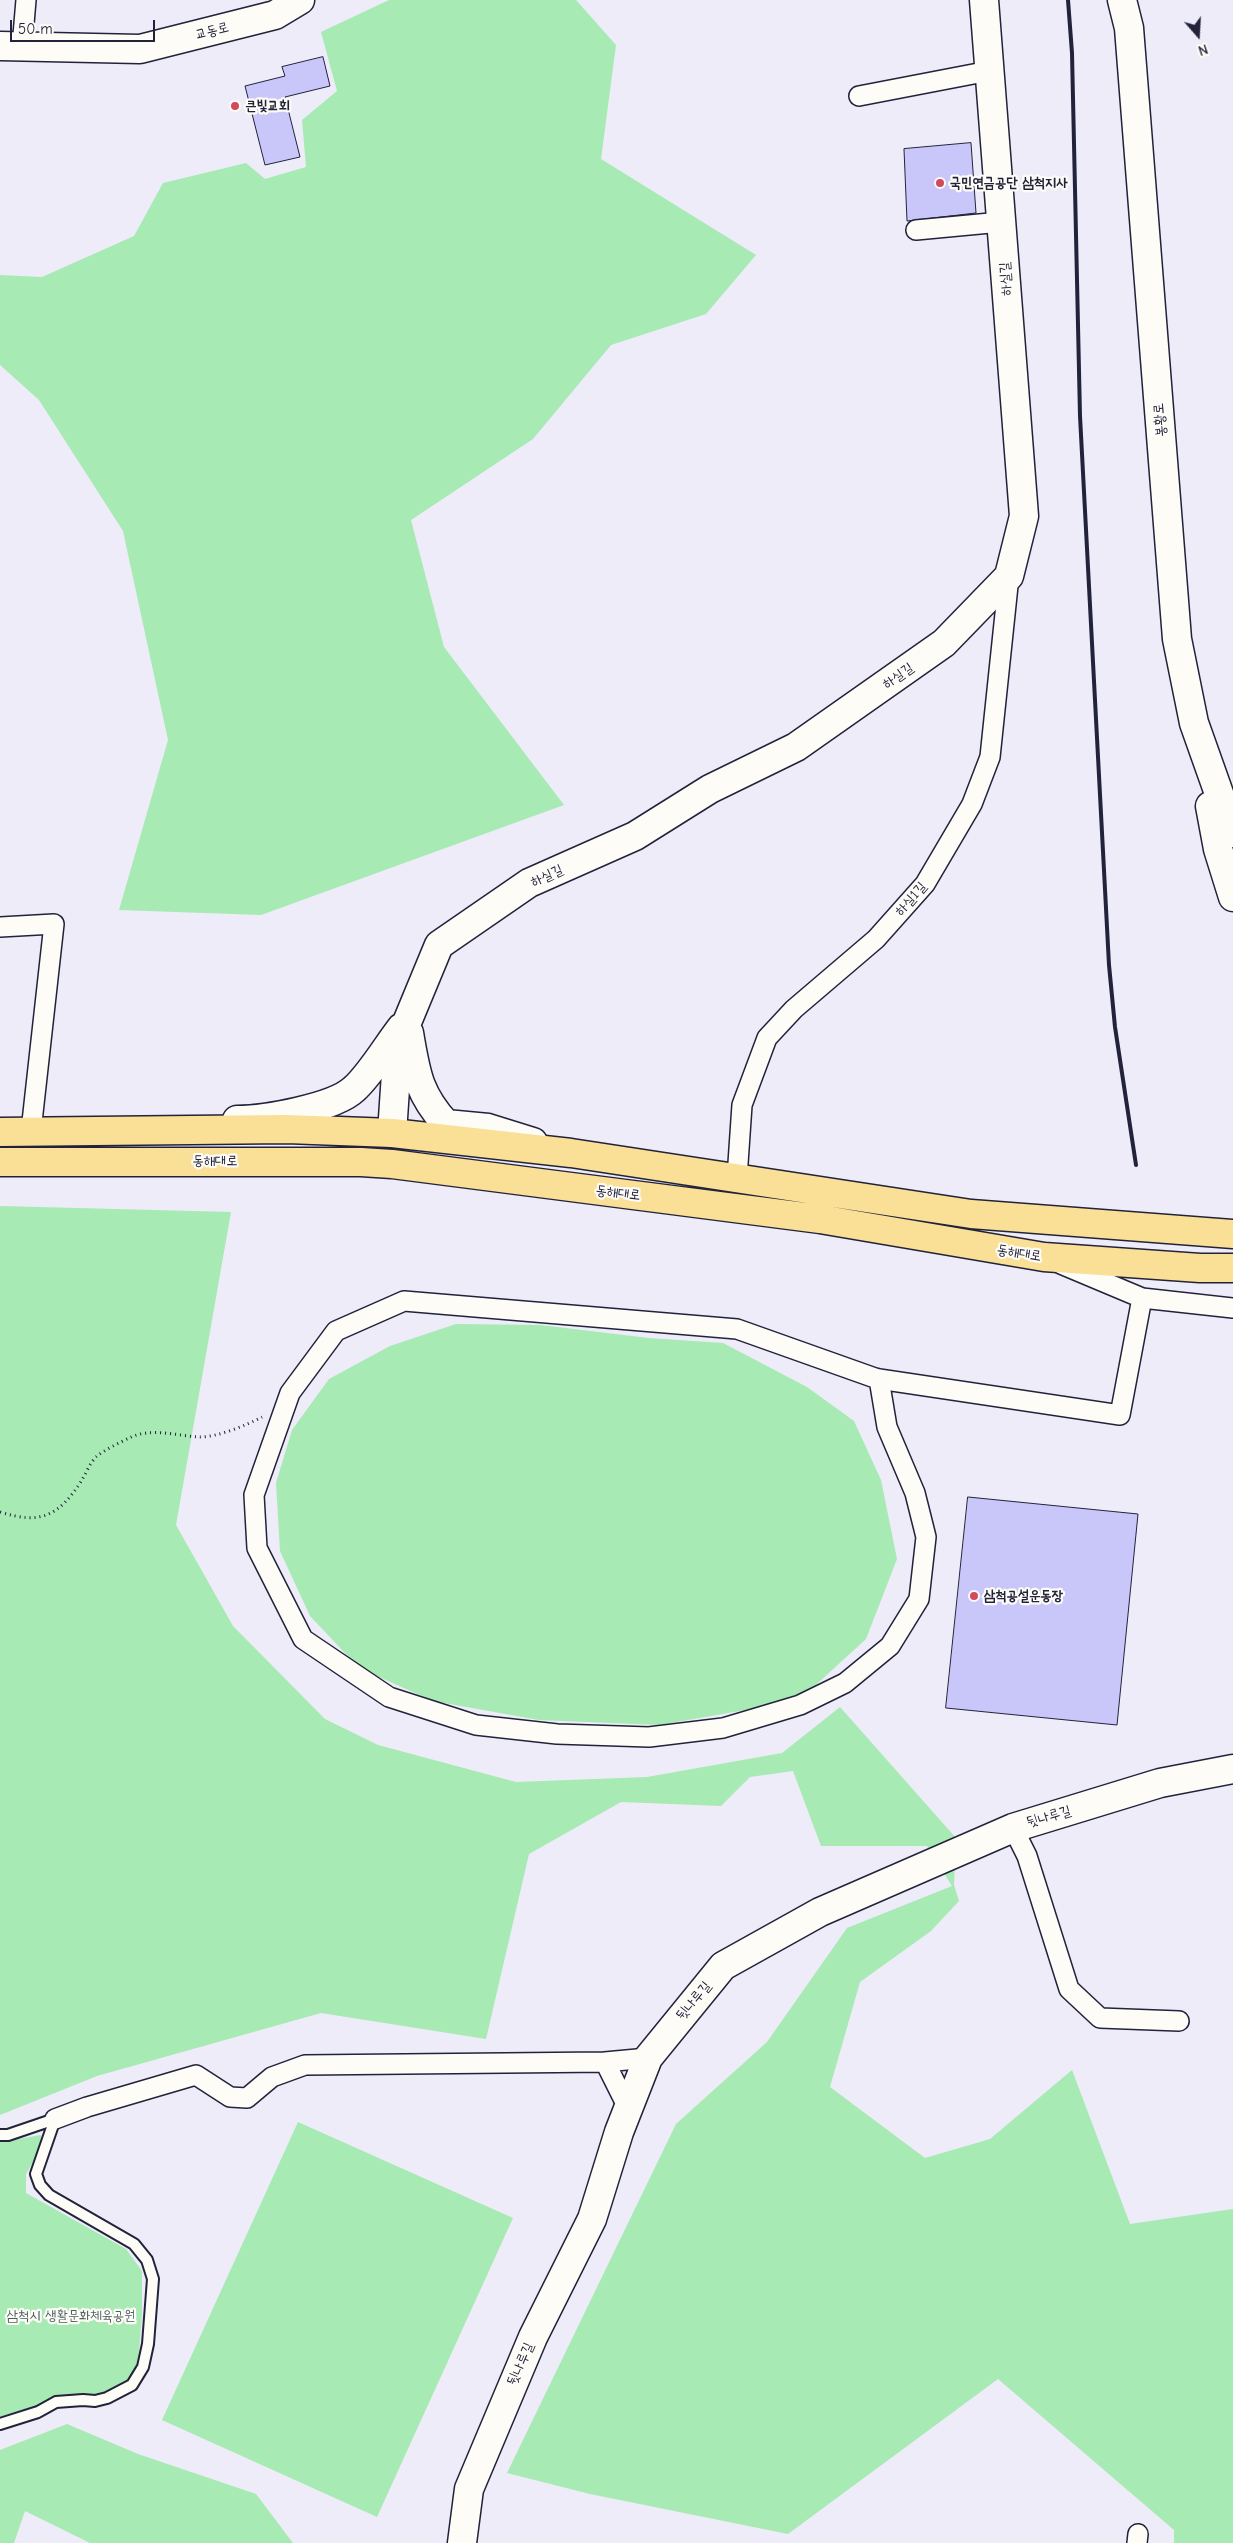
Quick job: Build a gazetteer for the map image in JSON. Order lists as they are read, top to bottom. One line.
{"streets":{"main road":["동해대로"],"street":["교동로","하실길","봉황로","하실1길","뒷나루길"]},"crossings":[["하실길","하실1길"]],"parks":["삼척시 생활문화체육공원"],"places":["큰빛교회","국민연금공단 삼척지사","삼척공설운동장"],"scale_bar":"50 m","north":"bottom"}
